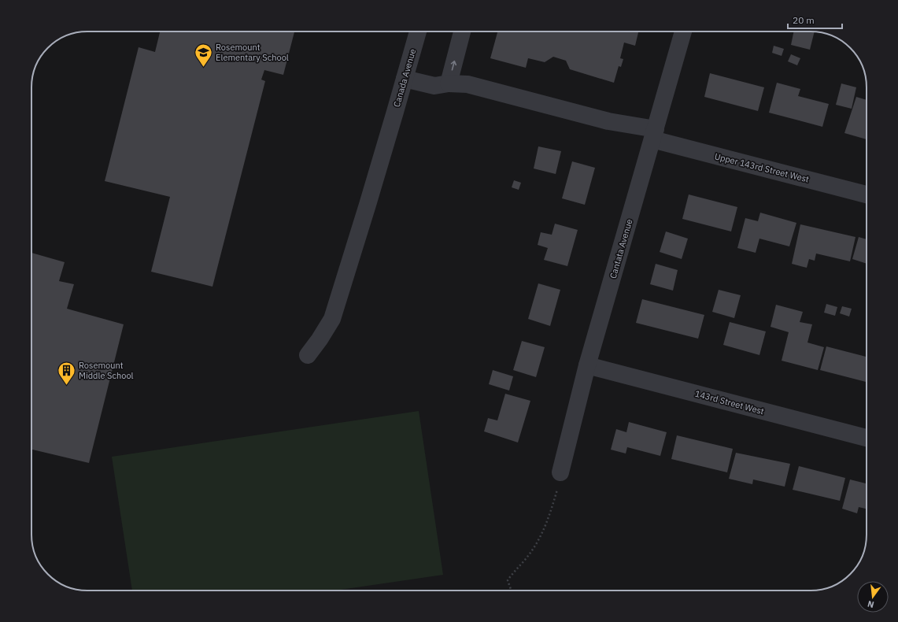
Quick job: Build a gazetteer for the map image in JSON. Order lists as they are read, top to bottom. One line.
{"streets":{"street":["Canada Avenue","Upper 143rd Street West","Cantata Avenue","143rd Street West"]},"crossings":[["Canada Avenue","Upper 143rd Street West"],["Upper 143rd Street West","Cantata Avenue"],["Cantata Avenue","143rd Street West"]],"places":{"school or university":["Rosemount Elementary School"],"building":["Rosemount Middle School"]},"scale_bar":"20 m","north":"bottom"}
